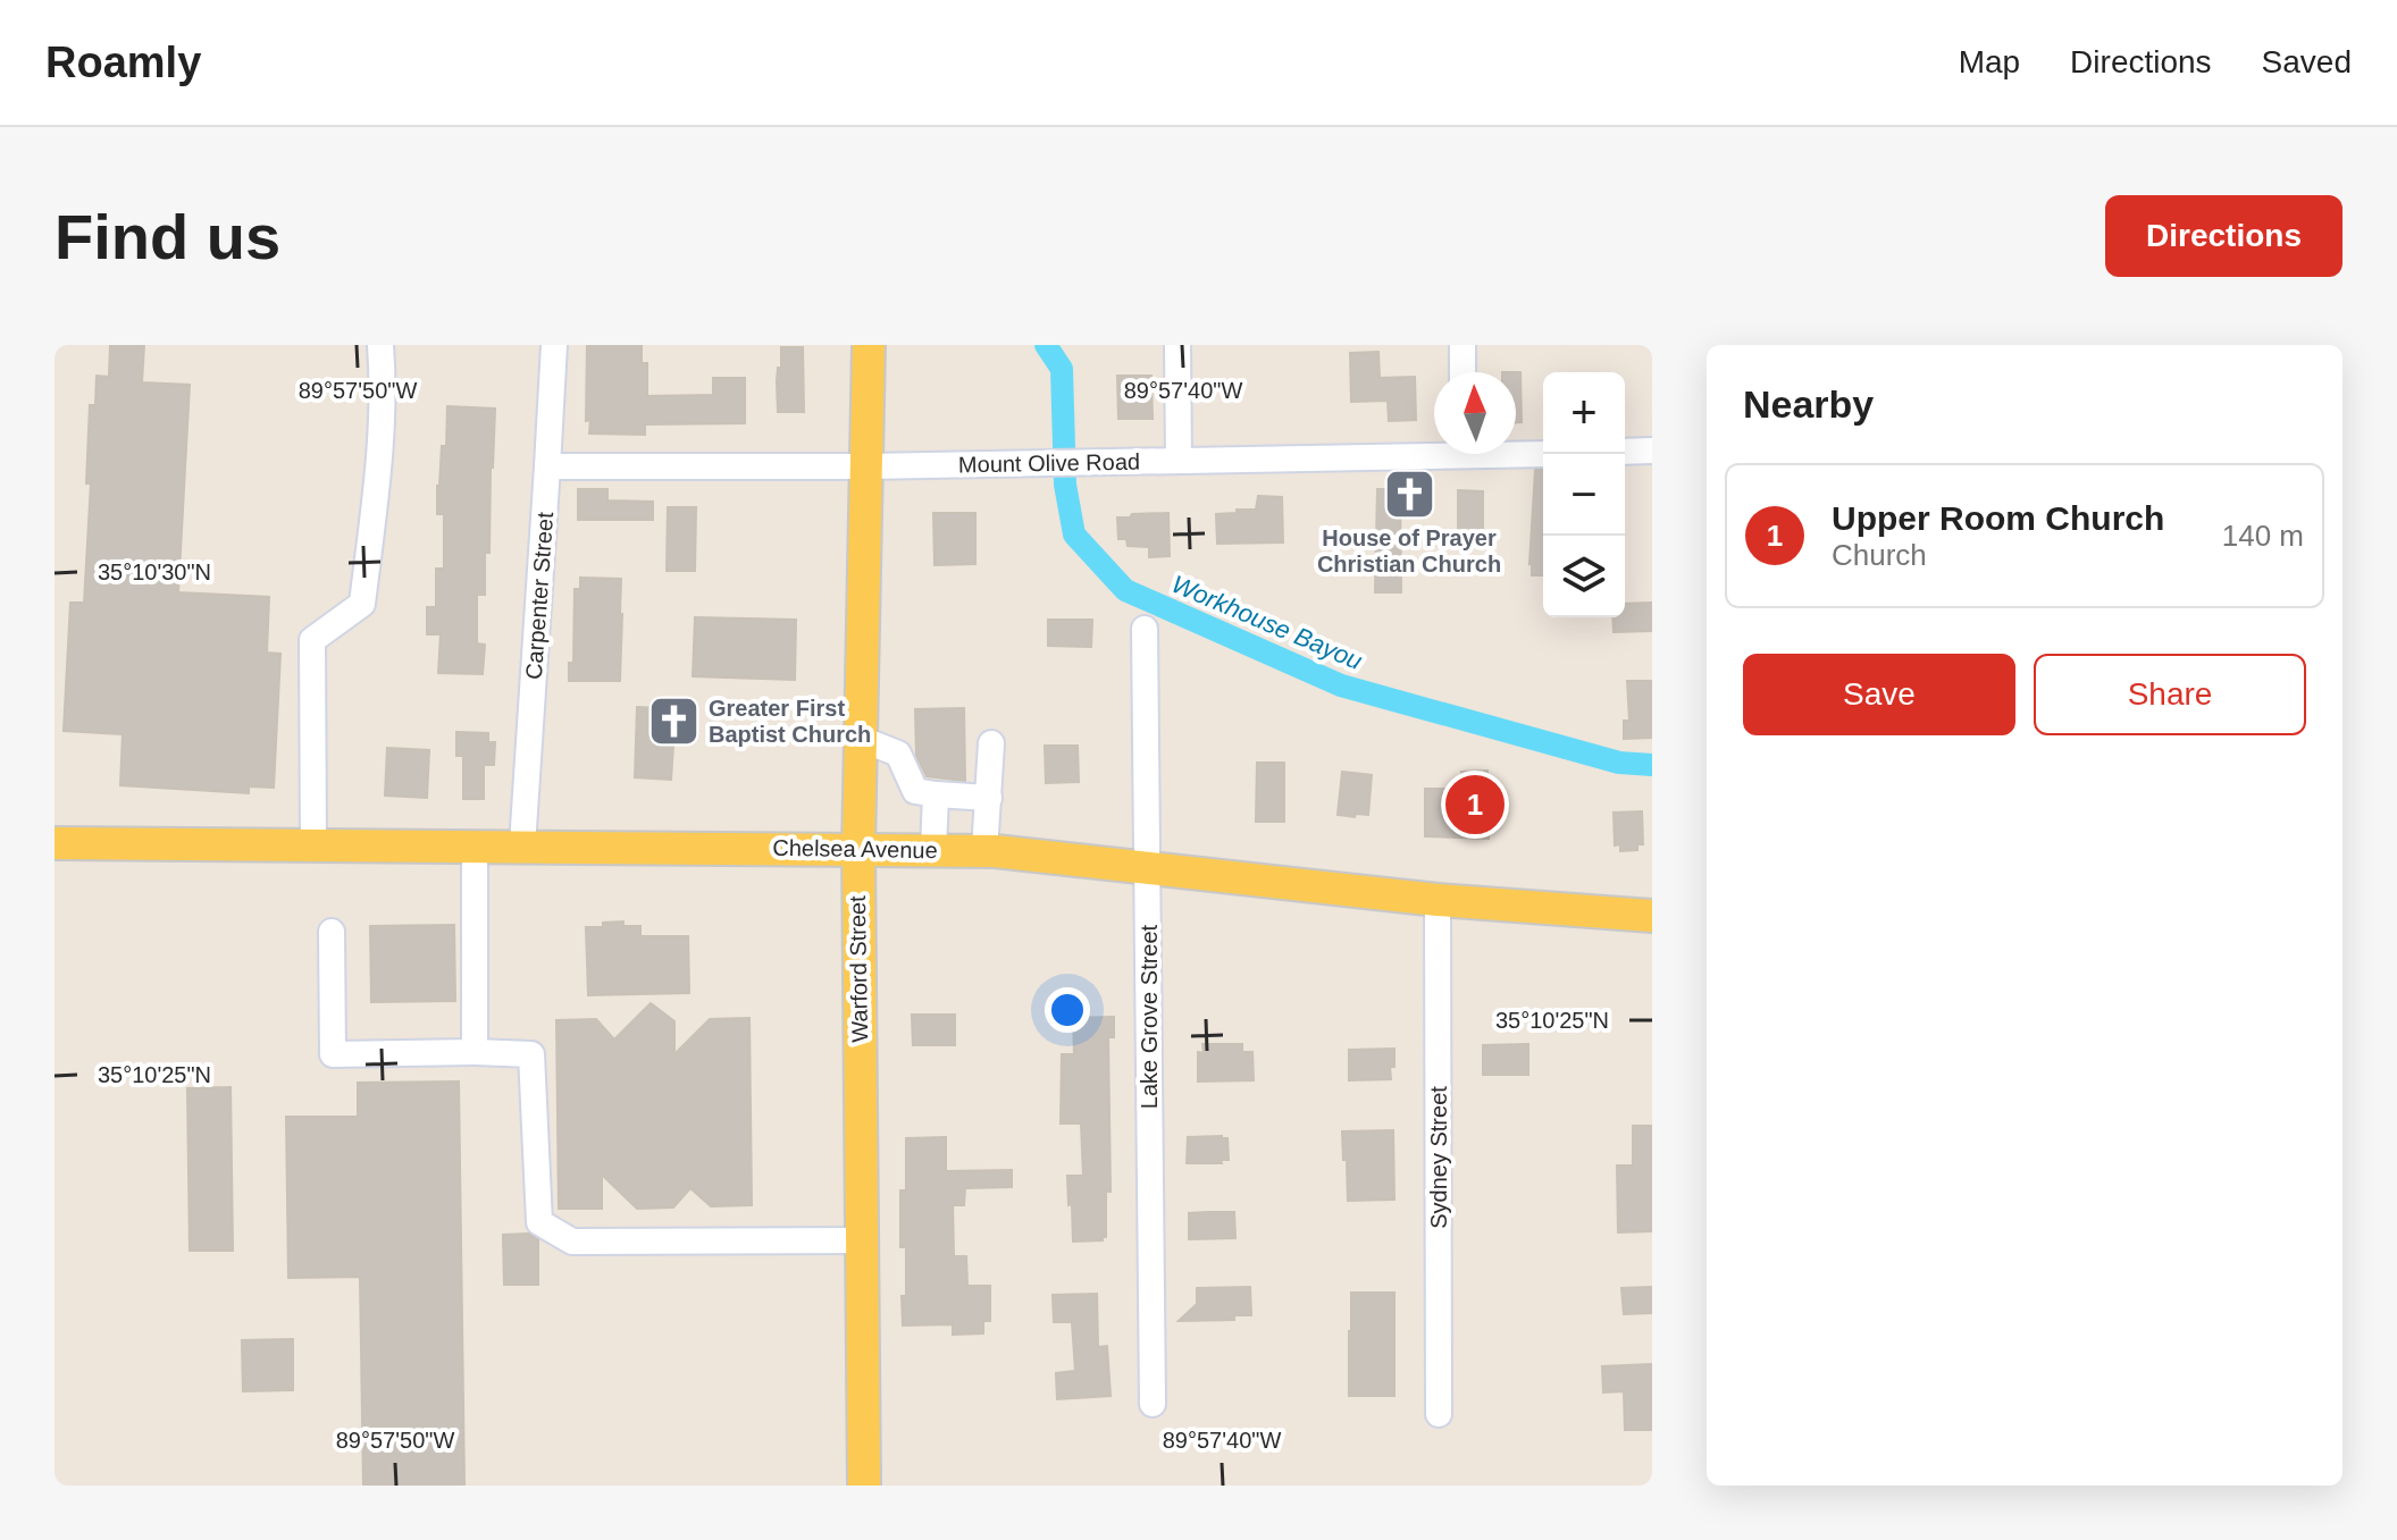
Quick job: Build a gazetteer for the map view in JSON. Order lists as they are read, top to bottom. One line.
{"streets":{"main road":["Chelsea Avenue","Warford Street"],"street":["Mount Olive Road","Carpenter Street","Lake Grove Street","Sydney Street"]},"crossings":[["Mount Olive Road","Carpenter Street"],["Mount Olive Road","Warford Street"],["Carpenter Street","Chelsea Avenue"],["Chelsea Avenue","Warford Street"],["Chelsea Avenue","Lake Grove Street"],["Chelsea Avenue","Sydney Street"]],"water":["Workhouse Bayou"],"places":{"church":["House of Prayer Christian Church","Greater First Baptist Church"]},"north":"top","page":{"header":"Roamly","nav":["Map","Directions","Saved"],"buttons":["Directions",["Save","Share"]],"title":"Find us","heading":"Nearby","map_buttons":["+","−"],"list":[{"mark":"1","name":"Upper Room Church","note":"Church","value":"140 m"}],"pins":"1"},"coordinates":["89°57'50\"W","89°57'40\"W","35°10'30\"N","35°10'25\"N"]}
